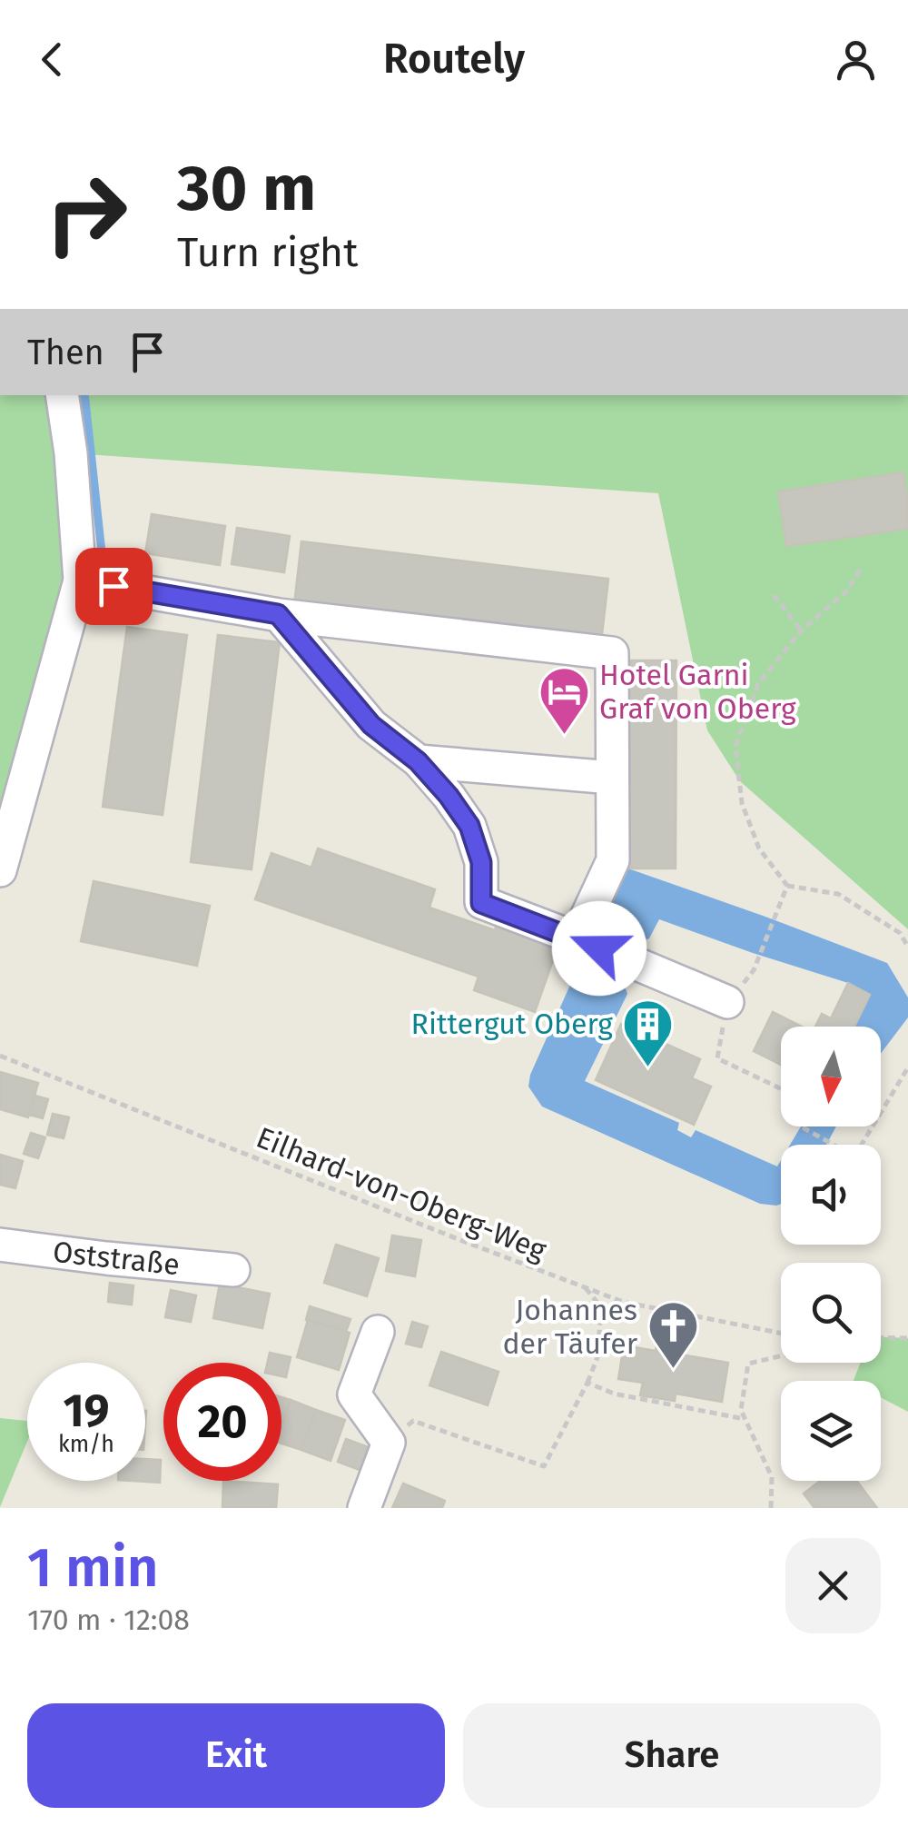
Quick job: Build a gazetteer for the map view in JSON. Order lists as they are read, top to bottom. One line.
{"streets":{"street":["Oststraße"],"path":["Eilhard-von-Oberg-Weg"]},"places":{"hotel":["Hotel Garni Graf von Oberg"],"building":["Rittergut Oberg"],"church":["Johannes der Täufer"]},"north":"bottom","page":{"header":"Routely","turn":["30 m","Turn right"],"then":"Then","speed":"19 km/h","limit":"20","heading":["1 min","170 m · 12:08"],"buttons":["Exit","Share"]}}
